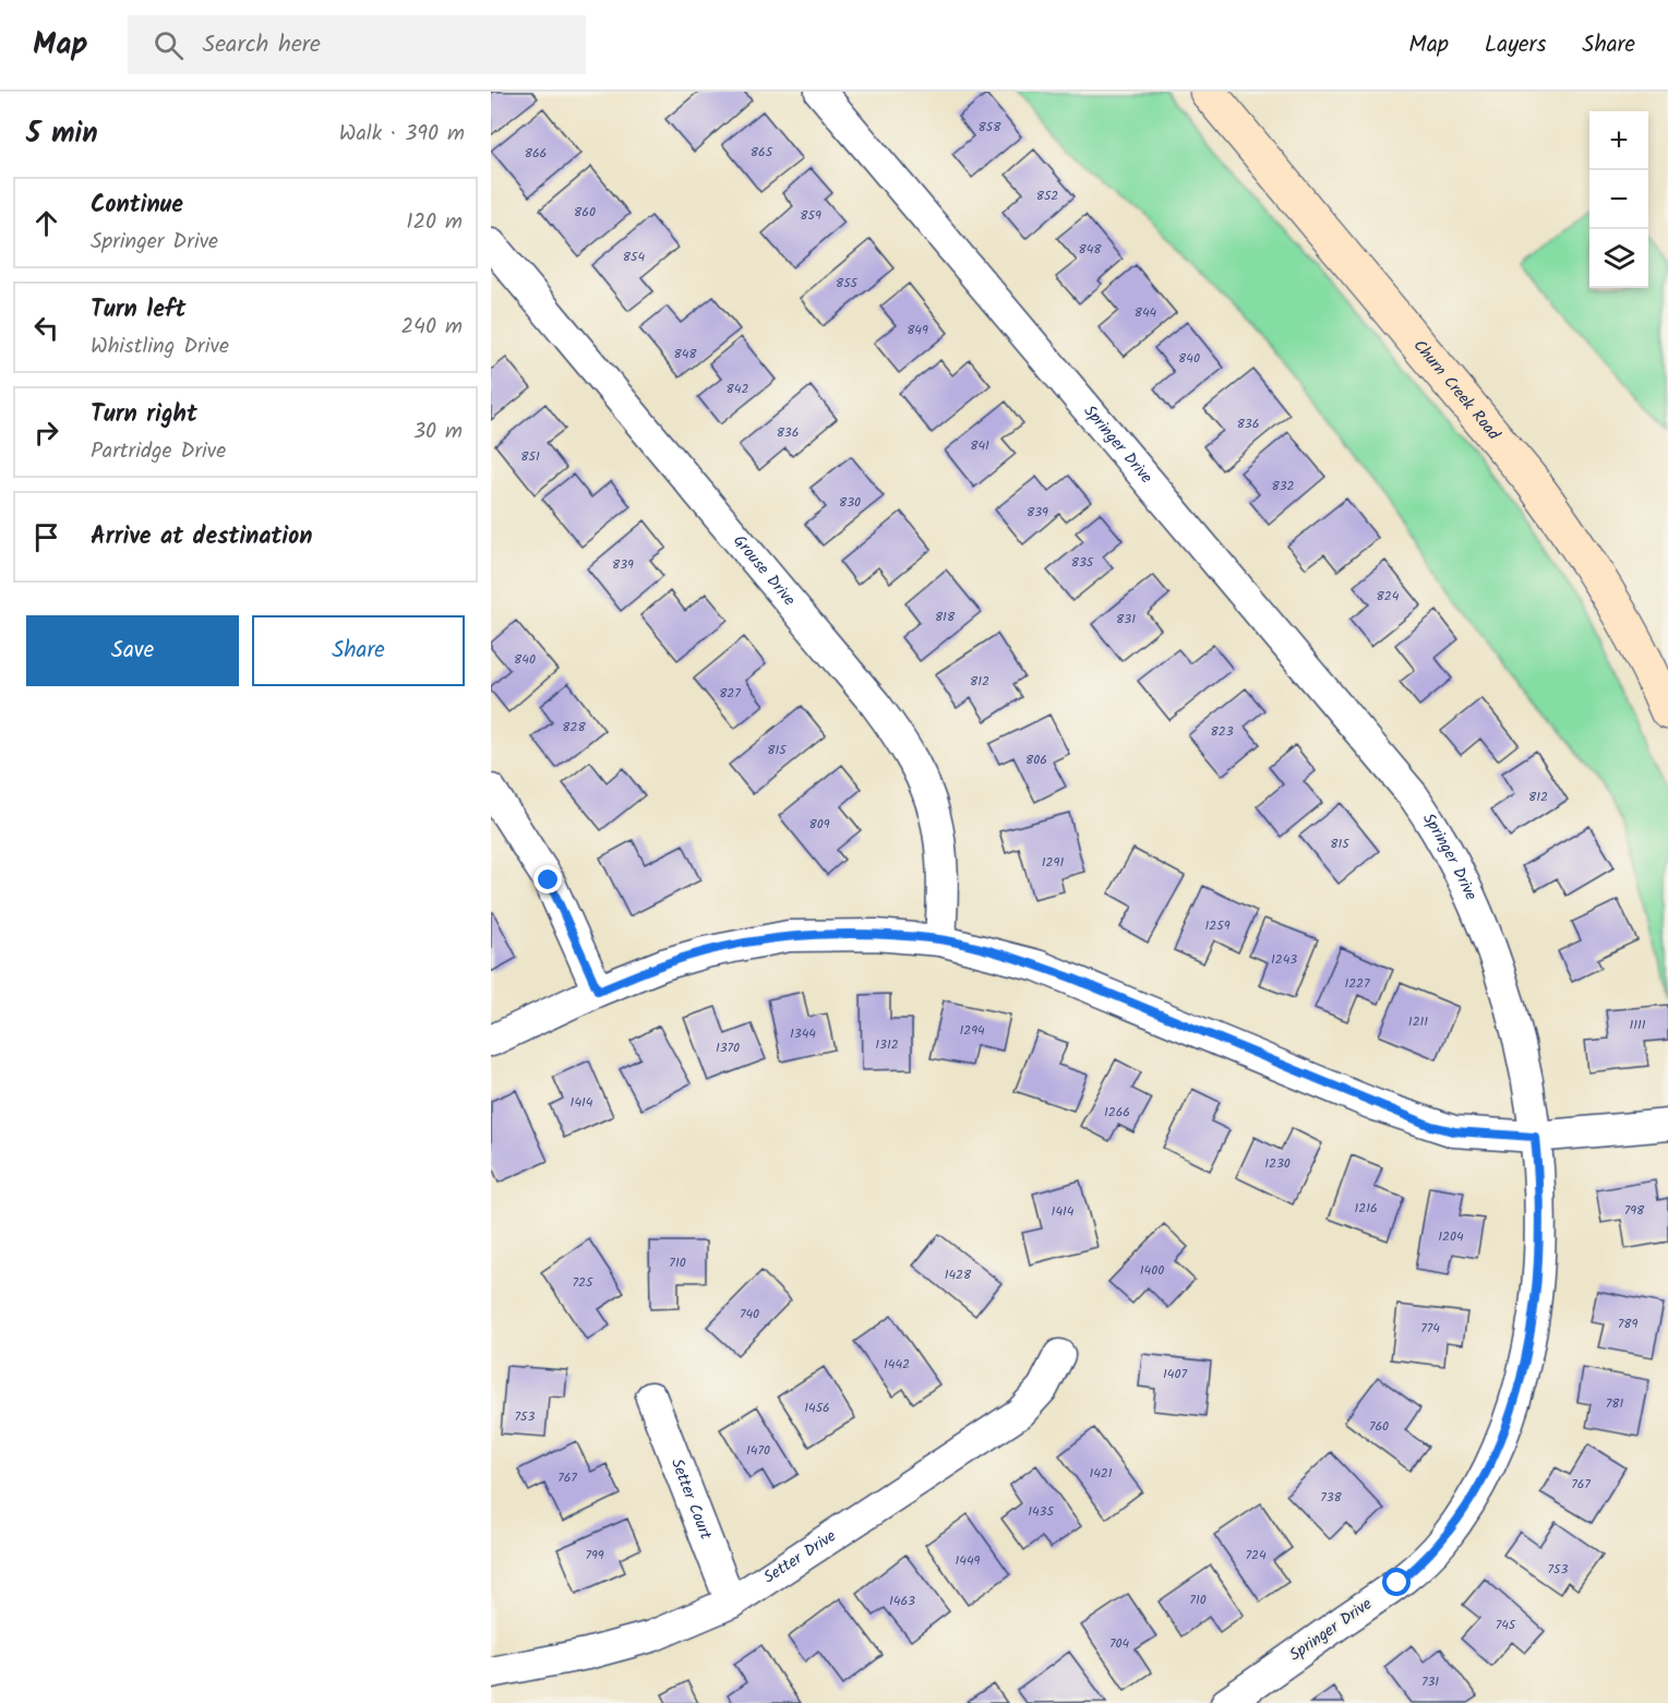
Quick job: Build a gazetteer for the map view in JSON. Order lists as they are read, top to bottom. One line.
{"streets":{"main road":["Churn Creek Road"],"street":["Springer Drive","Grouse Drive","Setter Court","Setter Drive"]},"crossings":[["Setter Court","Setter Drive"]],"house_numbers":["858","865","866","852","860","859","848","854","855","844","849","848","840","842","836","836","841","851","832","830","839","835","839","824","818","831","840","812","827","828","823","815","806","812","809","815","1291","1259","1243","1227","1211","1111","1294","1344","1312","1370","1414","1266","1230","1216","798","1414","1204","710","1400","1428","725","740","789","774","1442","1407","781","1456","753","760","1470","1421","767","767","738","1435","799","724","1449","753","710","1463","745","704","731"],"page":{"header":"Map","search":"Search here","nav":["Map","Layers","Share"],"heading":["5 min","Walk · 390 m"],"map_buttons":["+","−"],"list":[["Continue","Springer Drive","120 m"],["Turn left","Whistling Drive","240 m"],["Turn right","Partridge Drive","30 m"],"Arrive at destination"],"buttons":["Save","Share"]}}
